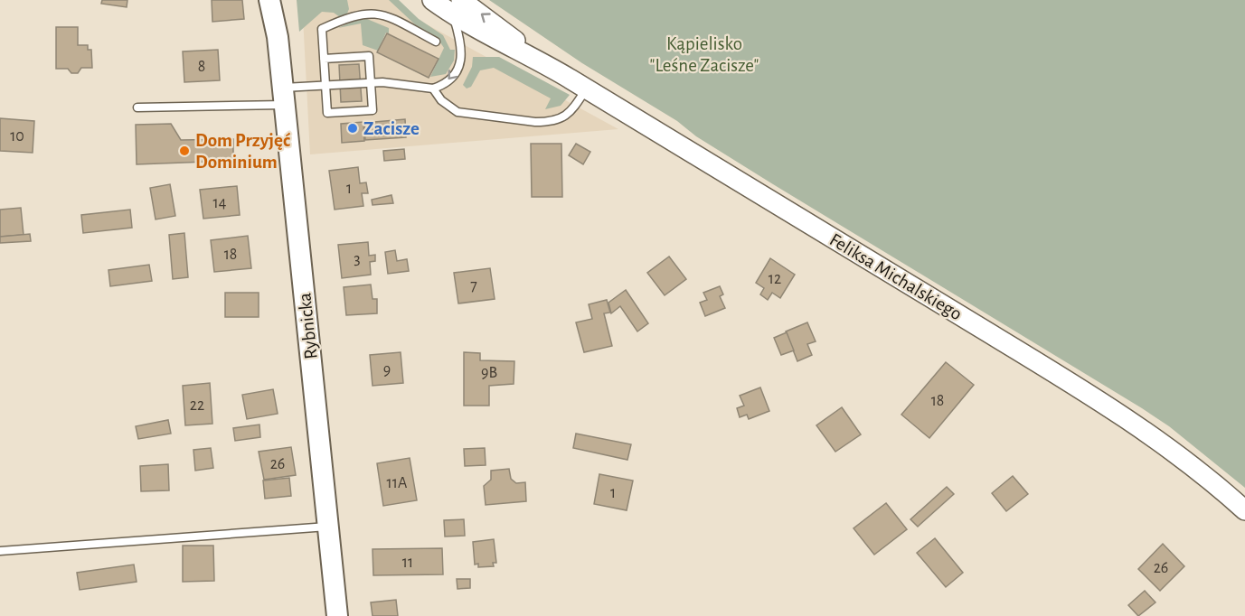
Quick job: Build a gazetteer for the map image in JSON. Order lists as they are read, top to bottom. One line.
{"streets":{"main road":["Rybnicka"],"street":["Feliksa Michalskiego"]},"parks":["Kąpielisko \"Leśne Zacisze\""],"places":["Zacisze","Dom Przyjęć Dominium"],"house_numbers":["8","10","1","14","18","3","12","7","9","9B","18","22","26","11A","1","11","26"]}
